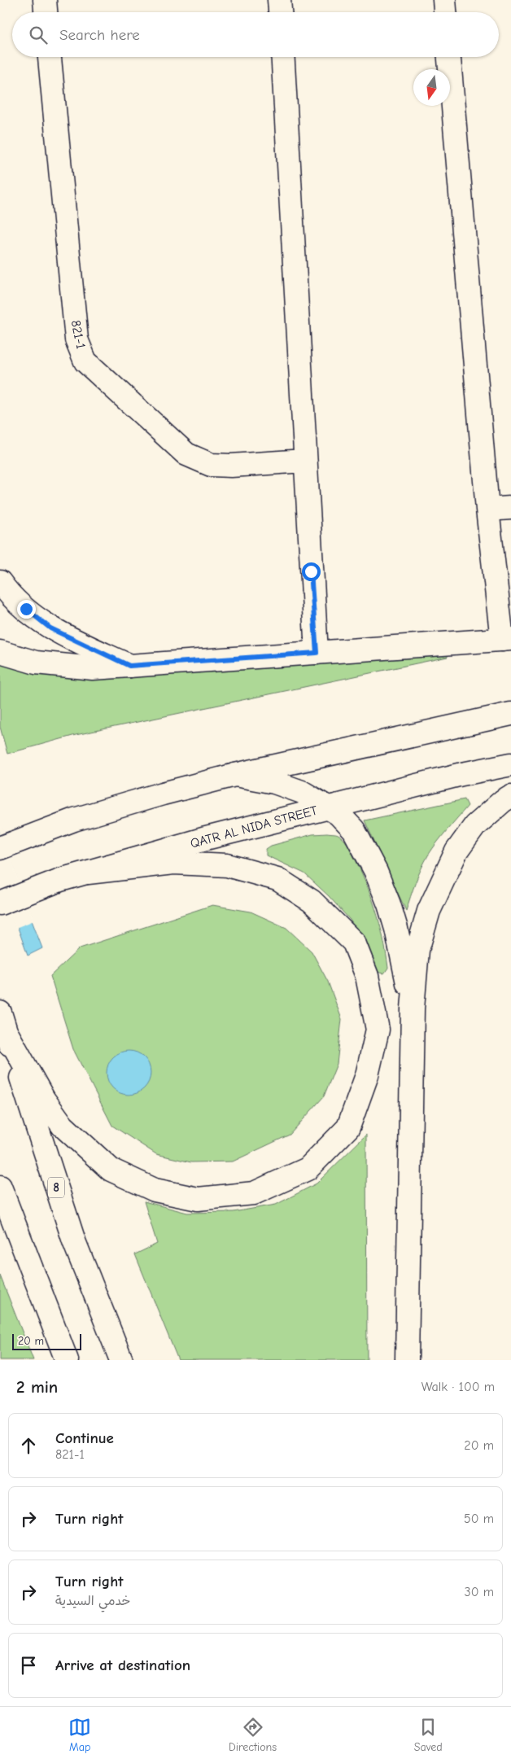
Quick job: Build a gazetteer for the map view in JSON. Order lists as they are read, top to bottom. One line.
{"streets":{"main road":["821-1","QATR AL NIDA STREET","8"]},"scale_bar":"20 m","north":"bottom","page":{"search":"Search here","scale":"20 m","heading":["2 min","Walk · 100 m"],"list":[["Continue","821-1","20 m"],["Turn right","50 m"],["Turn right","خدمي السيدية","30 m"],"Arrive at destination"],"nav":["Map","Directions","Saved"]}}
